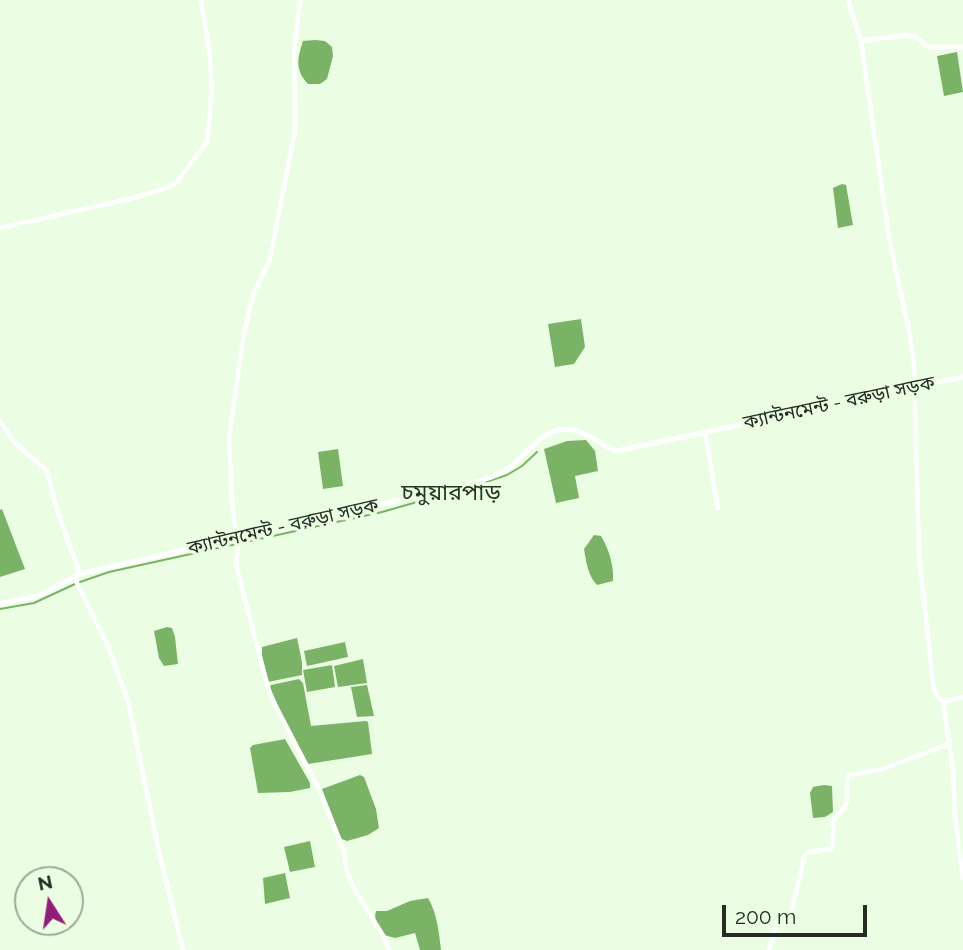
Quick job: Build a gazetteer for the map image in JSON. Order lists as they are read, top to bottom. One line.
{"streets":{"main road":["ক্যান্টনমেন্ট - বরুড়া সড়ক"]},"districts":["চমুয়ারপাড়"],"scale_bar":"200 m","north":"top"}
